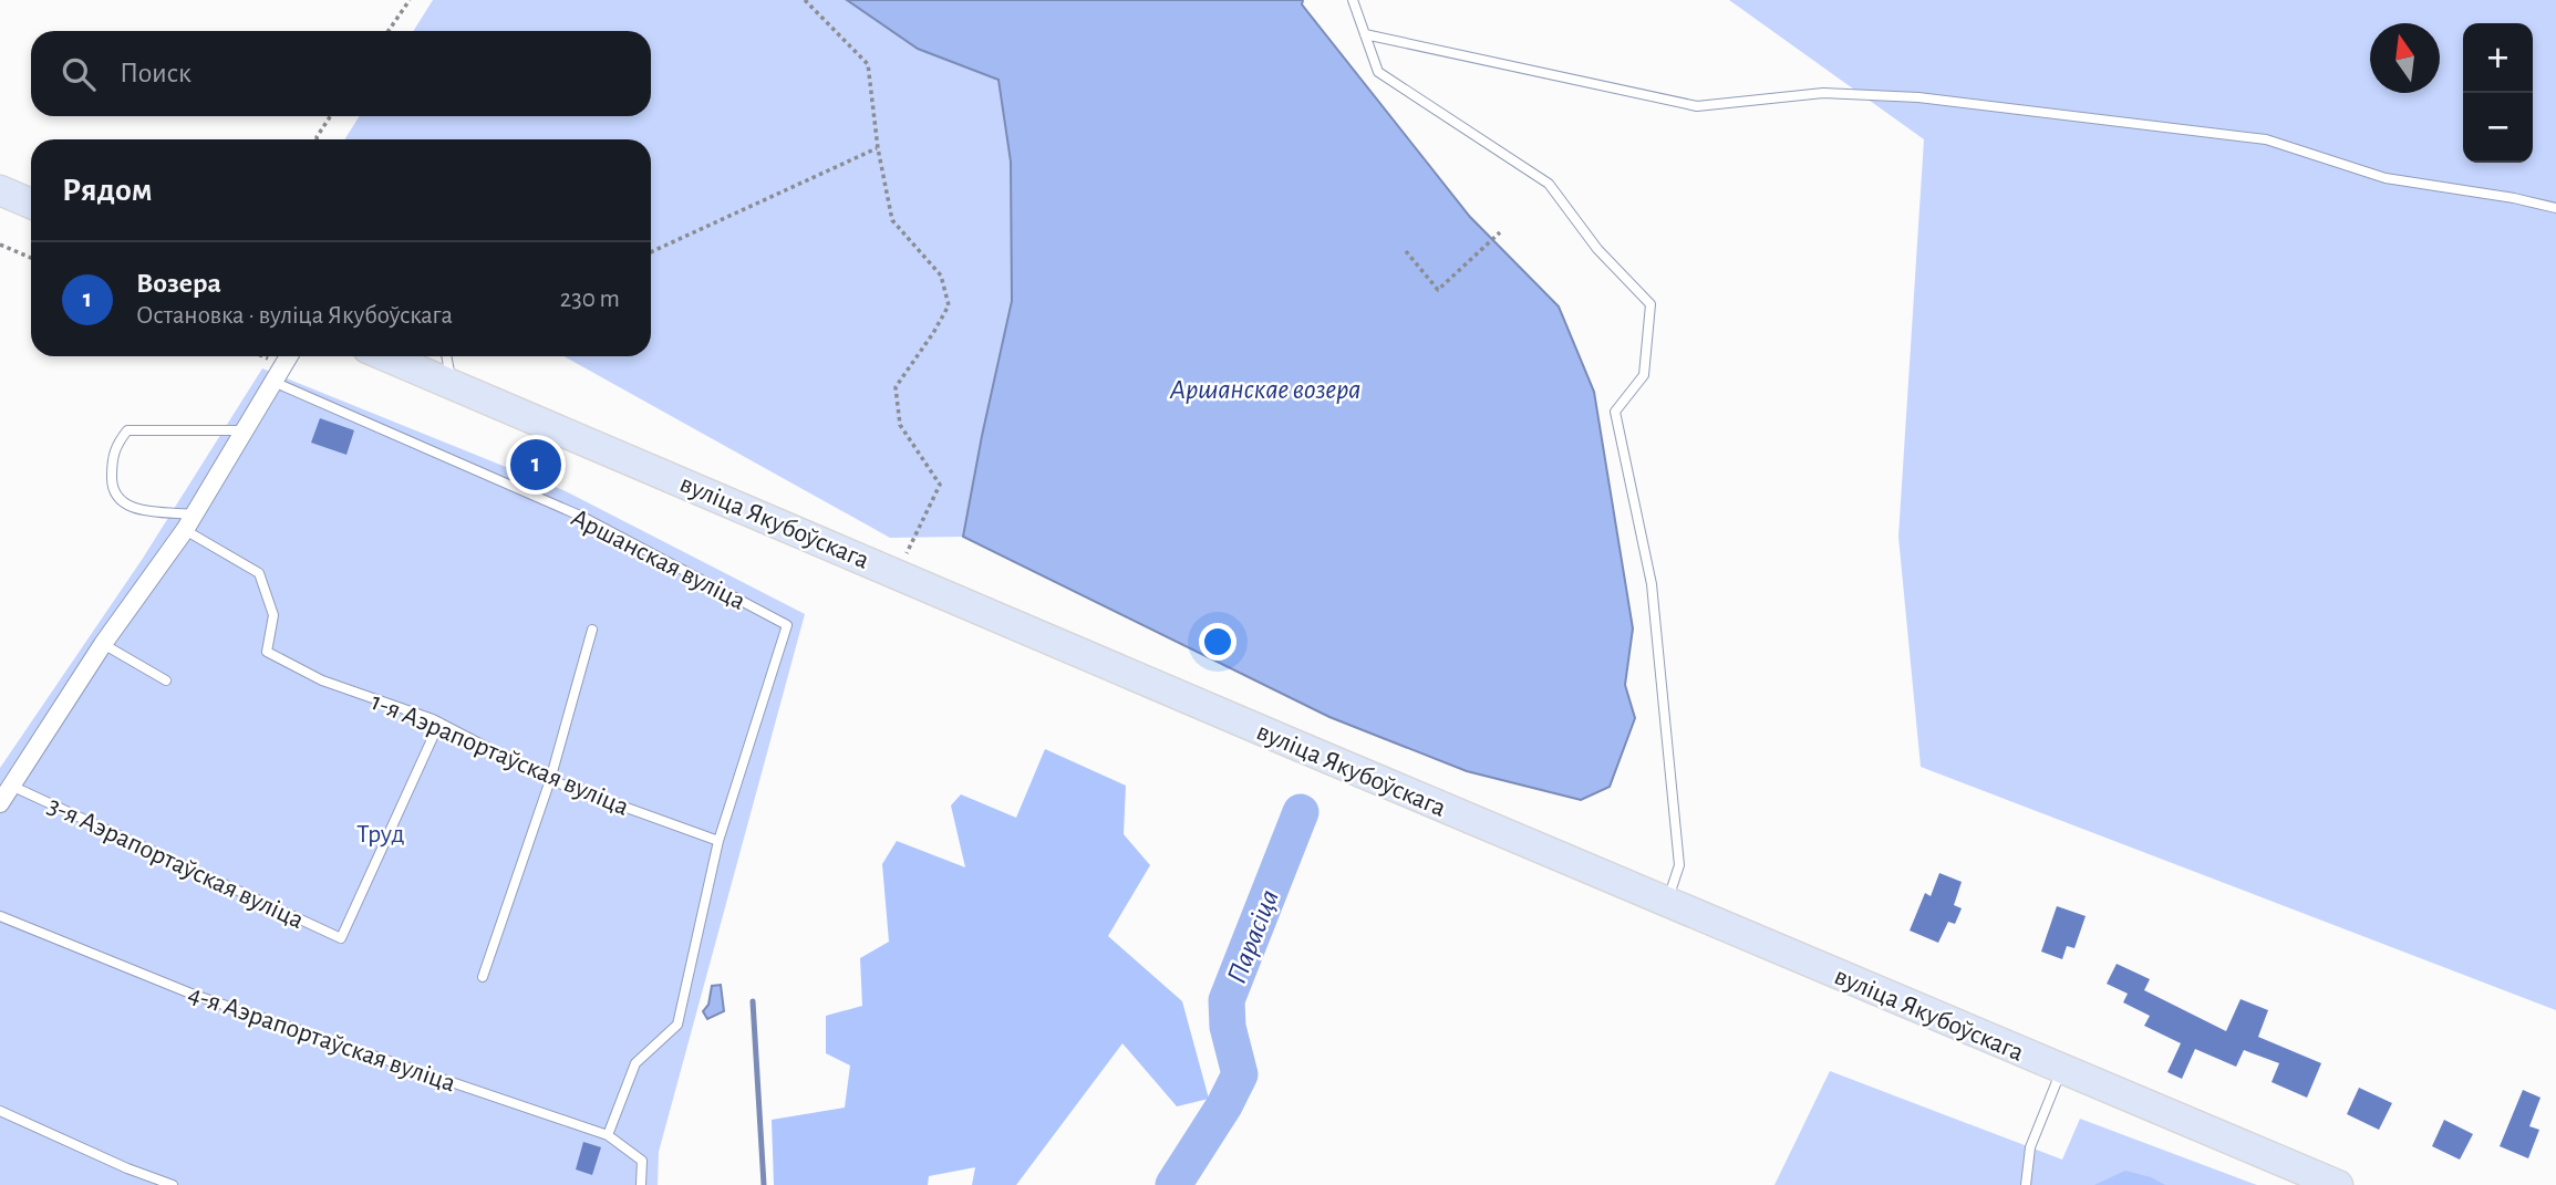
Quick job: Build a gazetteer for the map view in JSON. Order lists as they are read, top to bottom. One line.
{"streets":{"main road":["вуліца Якубоўскага"],"lane":["Аршанская вуліца","1-я Аэрапортаўская вуліца","3-я Аэрапортаўская вуліца","4-я Аэрапортаўская вуліца"]},"crossings":[["Аршанская вуліца","1-я Аэрапортаўская вуліца"],["1-я Аэрапортаўская вуліца","3-я Аэрапортаўская вуліца"]],"water":["Аршанскае возера","Парасіца"],"parks":["Труд"],"north":"top","page":{"map_buttons":["+","−"],"search":"Поиск","heading":"Рядом","list":[{"mark":"1","name":"Возера","note":"Остановка · вуліца Якубоўскага","value":"230 m"}],"pins":"1"}}
